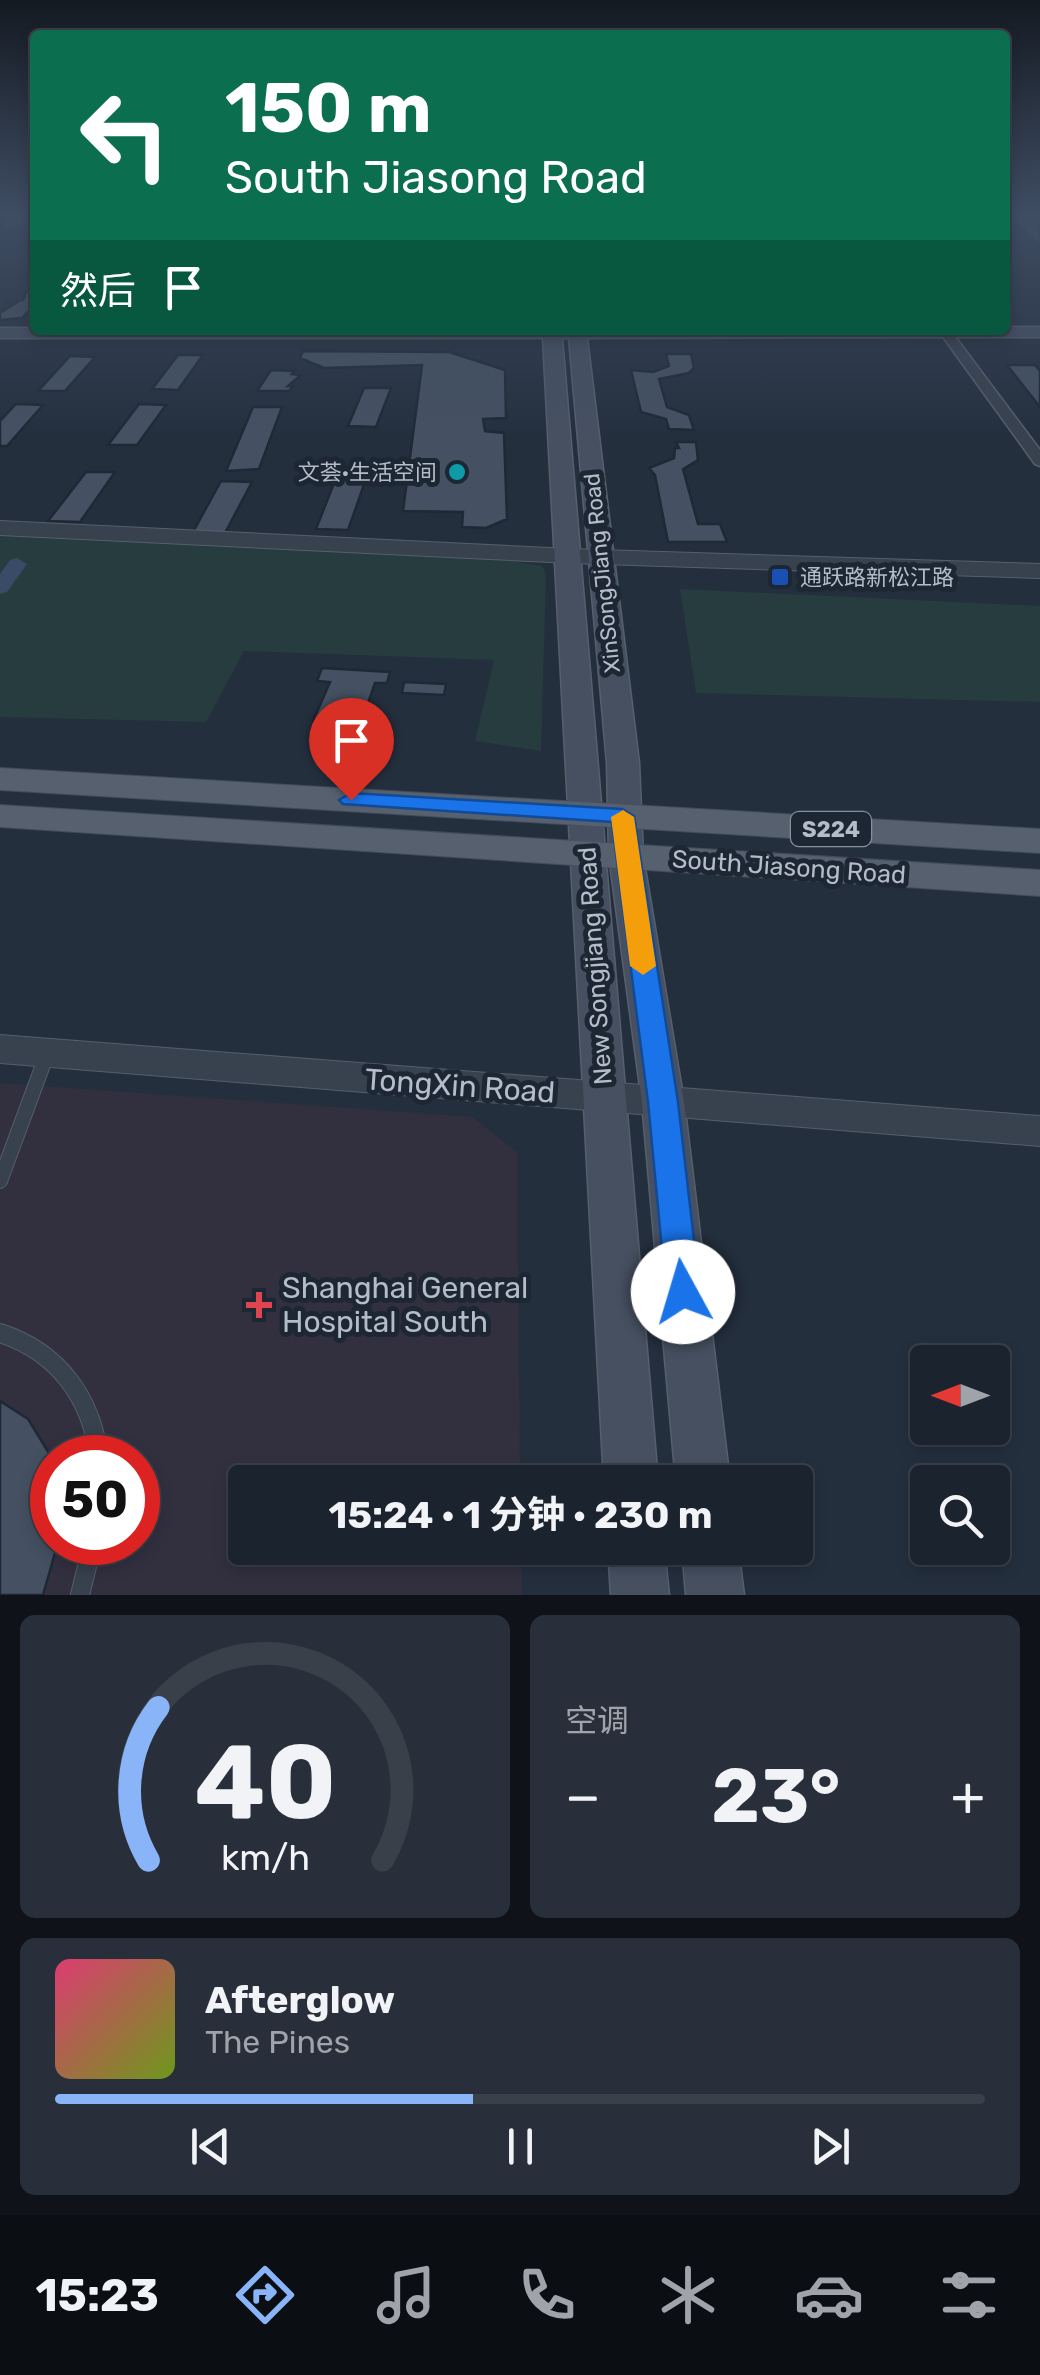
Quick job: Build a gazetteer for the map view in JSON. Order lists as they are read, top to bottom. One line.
{"streets":{"main road":["XinSongJiang Road","S224","South Jiasong Road","New Songjiang Road"],"street":["TongXin Road"]},"crossings":[["XinSongJiang Road","South Jiasong Road"],["XinSongJiang Road","New Songjiang Road"],["South Jiasong Road","New Songjiang Road"],["New Songjiang Road","TongXin Road"]],"places":{"other":["文荟·生活空间"],"transit":["通跃路新松江路"],"health":["Shanghai General Hospital South"]},"north":"left","page":{"turn":["150 m","South Jiasong Road"],"then":"然后","limit":"50","trip":"15:24 · 1 分钟 · 230 m","tile":"空调","heat":["−","23°","+"],"song":["Afterglow","The Pines"],"tabs":"15:23","gauge":["40","km/h"]}}
